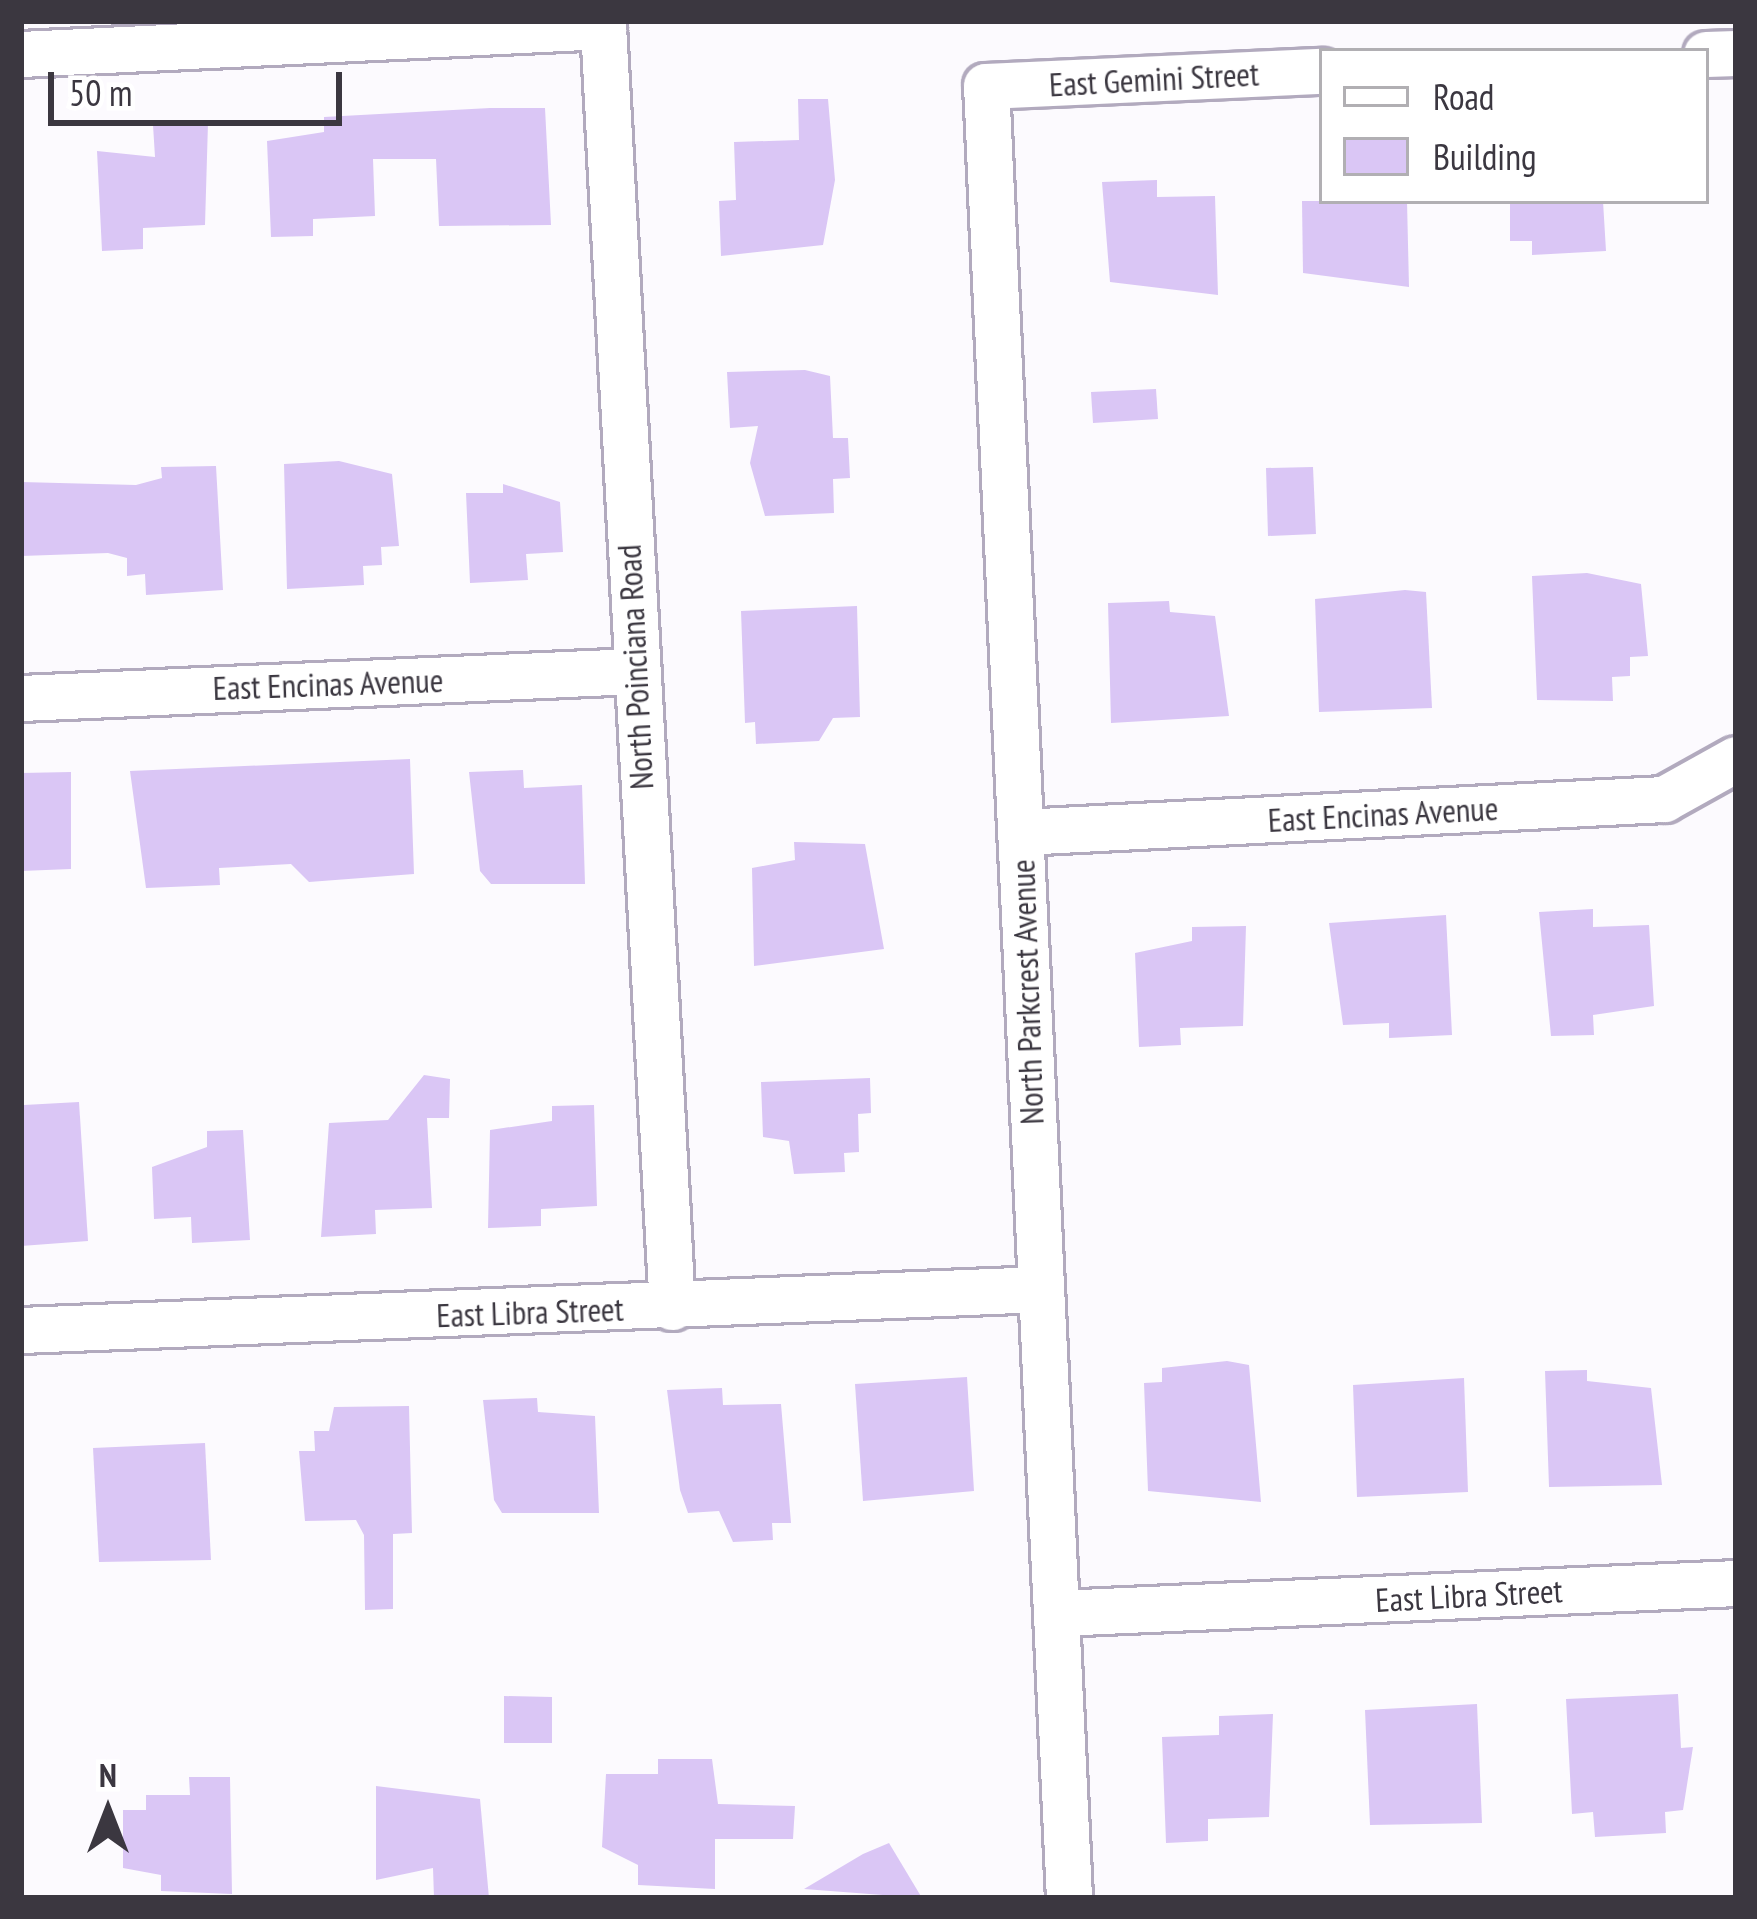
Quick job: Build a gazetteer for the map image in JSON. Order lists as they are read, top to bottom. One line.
{"streets":{"street":["East Gemini Street","North Poinciana Road","East Encinas Avenue","North Parkcrest Avenue","East Libra Street"]},"crossings":[["East Gemini Street","North Parkcrest Avenue"],["North Poinciana Road","East Encinas Avenue"],["North Poinciana Road","East Libra Street"],["East Encinas Avenue","North Parkcrest Avenue"],["North Parkcrest Avenue","East Libra Street"]],"legend":["Road","Building"],"scale_bar":"50 m","north":"top"}
